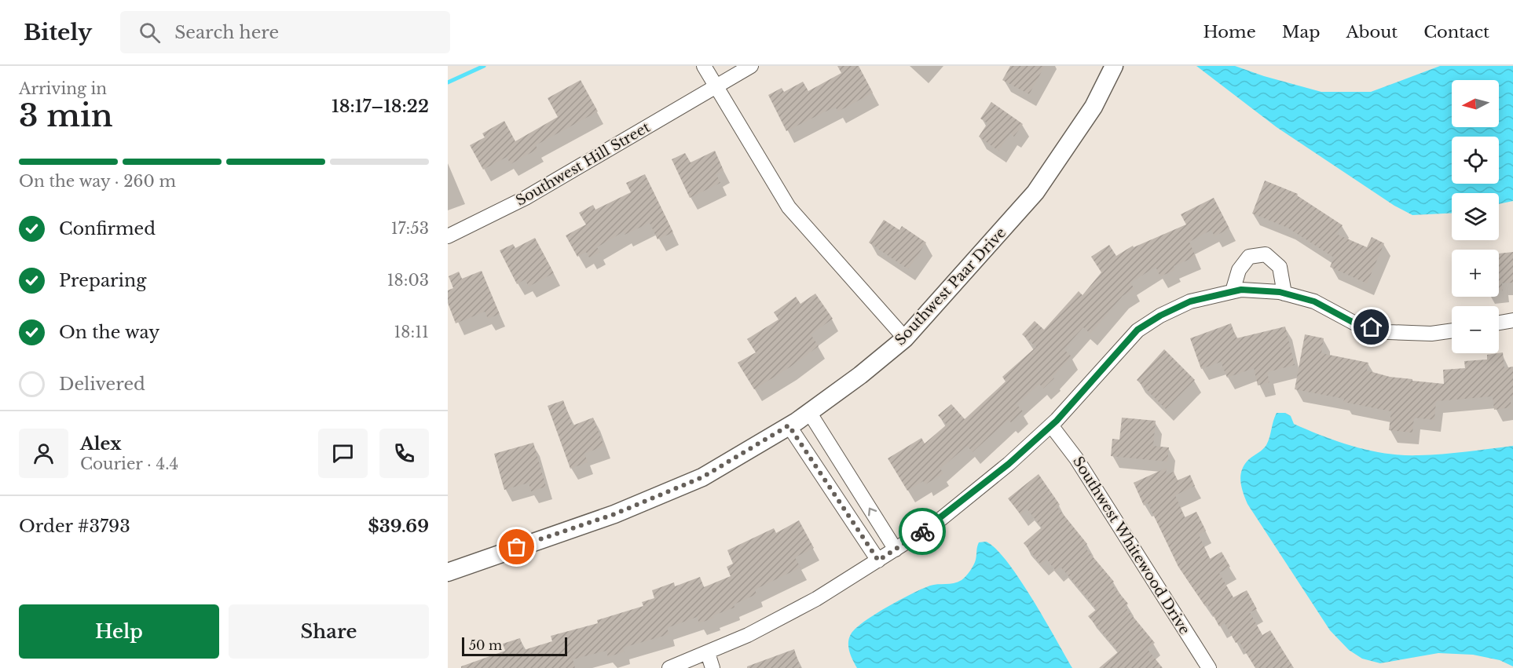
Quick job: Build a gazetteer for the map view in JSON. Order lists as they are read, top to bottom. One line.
{"streets":{"street":["Southwest Hill Street","Southwest Paar Drive","Southwest Whitewood Drive"]},"scale_bar":"50 m","north":"left","page":{"header":"Bitely","search":"Search here","nav":["Home","Map","About","Contact"],"heading":["3 min","Arriving in","18:17–18:22"],"panel":["Alex","Courier · 4.4","Order #3793","$39.69"],"map_buttons":["+","−"],"bar":"On the way · 260 m","list":[["Confirmed","17:53"],["Preparing","18:03"],["On the way","18:11"],"Delivered"],"buttons":["Help","Share"],"scale":"50 m"}}
